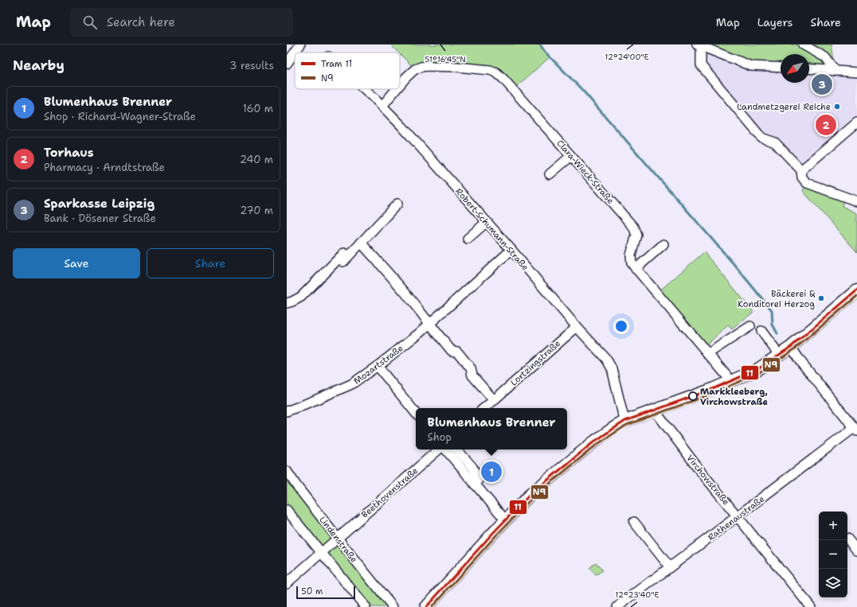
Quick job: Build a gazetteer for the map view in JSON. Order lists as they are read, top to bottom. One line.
{"streets":{"street":["Clara-Wieck-Straße","Robert-Schumann-Straße","Lortzingstraße","Mozartstraße","Virchowstraße","Beethovenstraße","Rathenaustraße","Lindenstraße"]},"crossings":[["Clara-Wieck-Straße","Robert-Schumann-Straße"],["Robert-Schumann-Straße","Lortzingstraße"],["Robert-Schumann-Straße","Mozartstraße"],["Virchowstraße","Rathenaustraße"],["Beethovenstraße","Lindenstraße"]],"places":["Landmetzgerei Reiche","Bäckerei & Konditorei Herzog","Markkleeberg, Virchowstraße"],"lines":["tram line 11","transit line N9"],"legend":["Tram 11","N9"],"scale_bar":"50 m","north":"bottom left","page":{"header":"Map","search":"Search here","nav":["Map","Layers","Share"],"heading":["Nearby","3 results"],"pins":["3","2","1"],"list":[{"mark":"1","name":"Blumenhaus Brenner","note":"Shop · Richard-Wagner-Straße","value":"160 m"},{"mark":"2","name":"Torhaus","note":"Pharmacy · Arndtstraße","value":"240 m"},{"mark":"3","name":"Sparkasse Leipzig","note":"Bank · Dösener Straße","value":"270 m"}],"buttons":["Save","Share"],"popup":["Blumenhaus Brenner","Shop"],"map_buttons":["+","−"],"scale":"50 m"},"coordinates":["12°24'00\"E","51°16'45\"N","12°23'40\"E"]}
